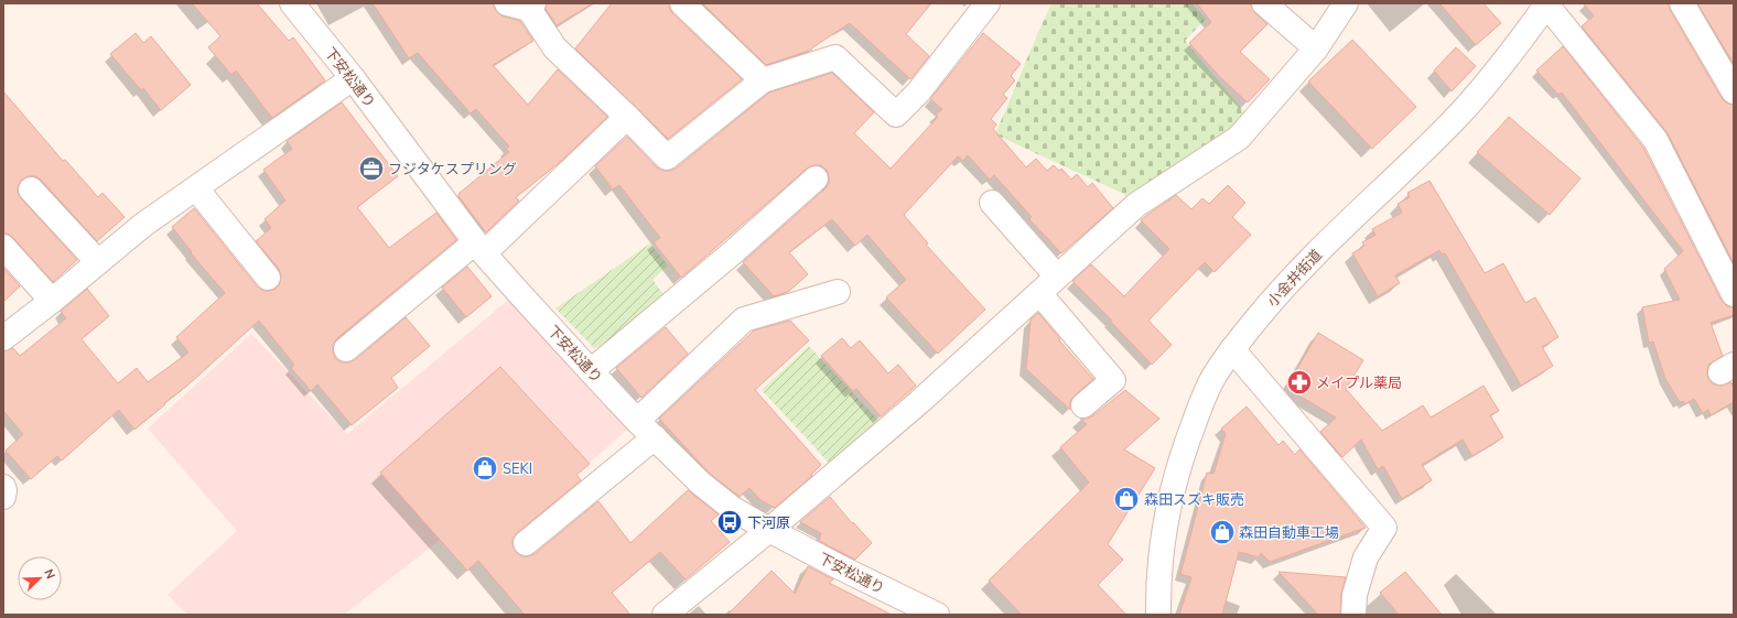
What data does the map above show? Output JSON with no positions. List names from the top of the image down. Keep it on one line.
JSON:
{"streets":{"street":["下安松通り","小金井街道"]},"places":{"office":["フジタケスプリング"],"pharmacy":["メイプル薬局"],"shop":["SEKI","森田スズキ販売","森田自動車工場"],"bus stop":["下河原"]},"north":"top right"}
